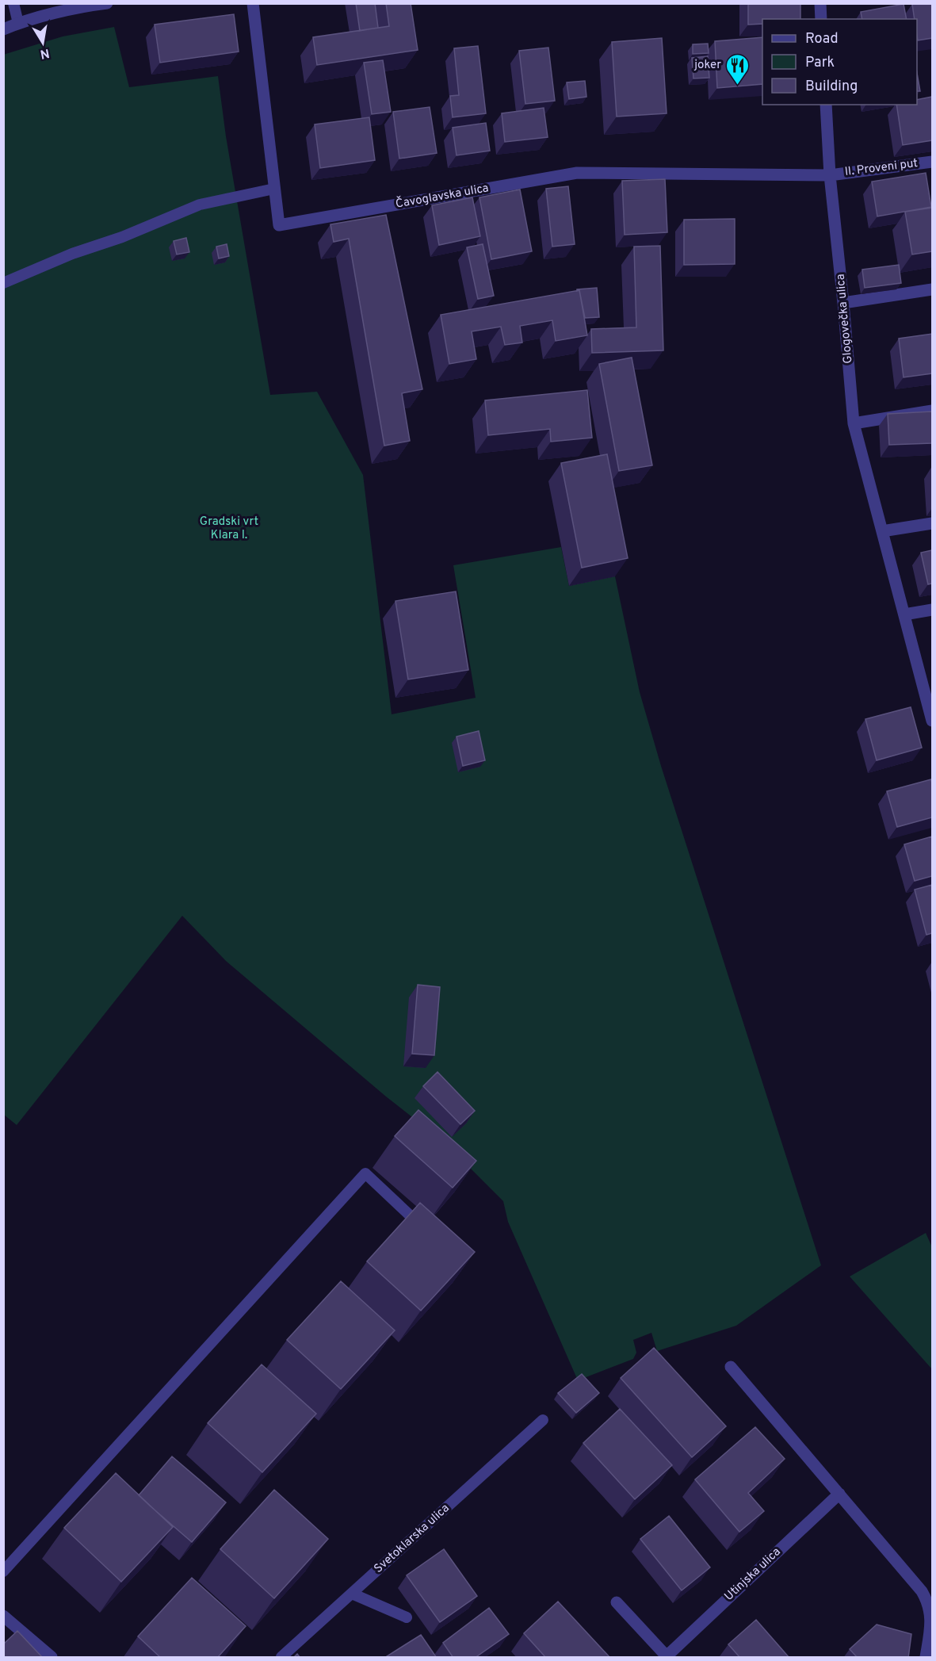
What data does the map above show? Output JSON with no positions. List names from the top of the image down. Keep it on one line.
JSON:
{"streets":{"street":["II. Proveni put","Čavoglavska ulica","Glogovečka ulica","Utinjska ulica"],"lane":["Svetoklarska ulica"]},"crossings":[["II. Proveni put","Čavoglavska ulica"],["II. Proveni put","Glogovečka ulica"],["Čavoglavska ulica","Glogovečka ulica"]],"parks":["Gradski vrt Klara I."],"places":{"restaurant":["joker"]},"legend":["Road","Park","Building"],"north":"bottom"}
